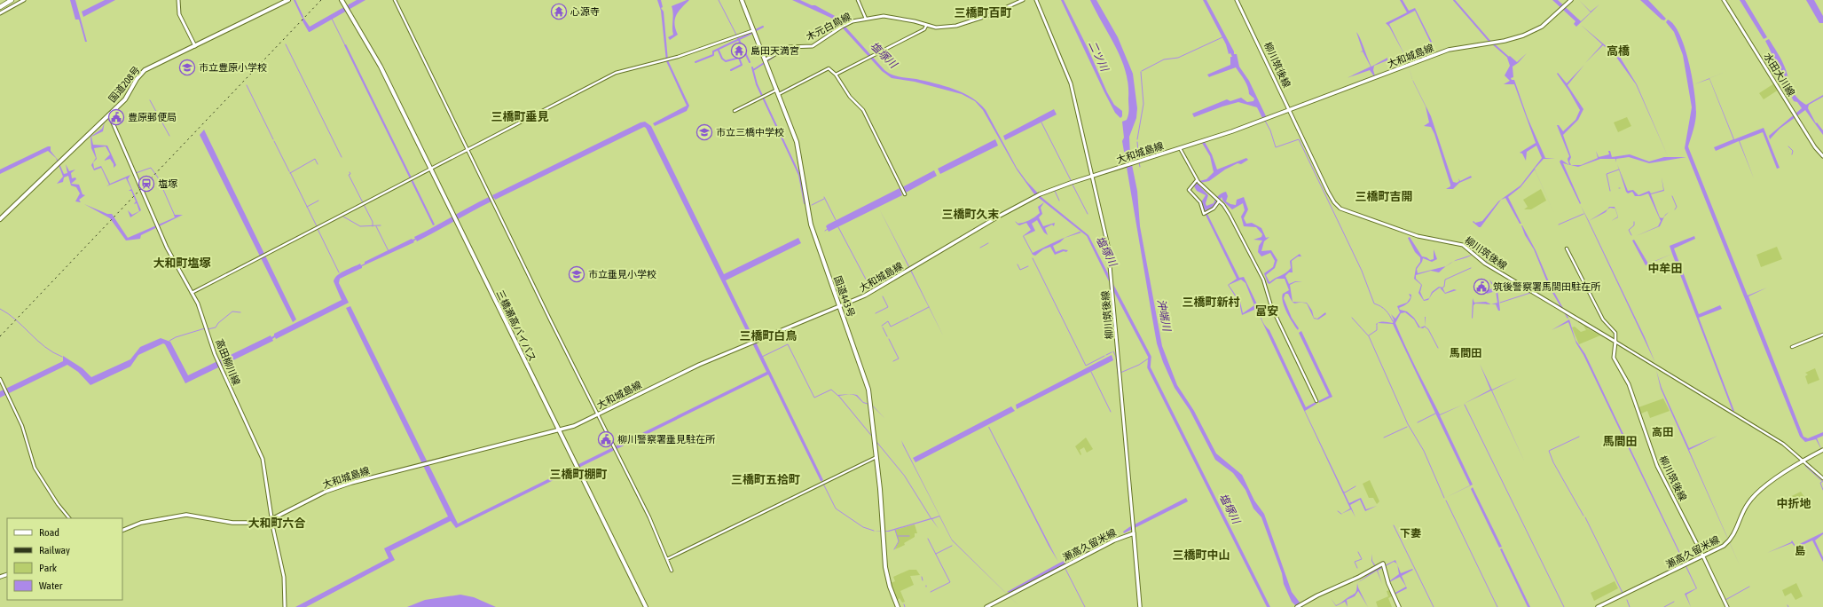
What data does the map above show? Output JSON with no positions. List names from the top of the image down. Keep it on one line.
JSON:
{"streets":{"highway":["国道208号","国道443号","三橋瀬高バイパス"],"main road":["木元白鳥線","大和城島線","柳川筑後線","水田大川線","高田柳川線","瀬高久留米線"]},"crossings":[["木元白鳥線","国道443号"],["大和城島線","柳川筑後線"],["大和城島線","国道443号"],["大和城島線","三橋瀬高バイパス"],["大和城島線","高田柳川線"],["柳川筑後線","瀬高久留米線"],["国道208号","高田柳川線"]],"districts":["三橋町百町","高橋","三橋町垂見","三橋町吉開","三橋町久末","大和町塩塚","中牟田","三橋町新村","富安","三橋町白鳥","馬間田","高田","馬間田","三橋町棚町","三橋町五拾町","中折地","大和町六合","下妻","島","三橋町中山"],"water":["塩塚川","二ツ川","沖端川"],"places":{"temple":["心源寺","島田天満宮"],"school or university":["市立豊原小学校","市立三橋中学校","市立垂見小学校"],"public building":["豊原郵便局","筑後警察署馬間田駐在所","柳川警察署垂見駐在所"],"station":["塩塚"]},"legend":["Road","Railway","Park","Water"]}
